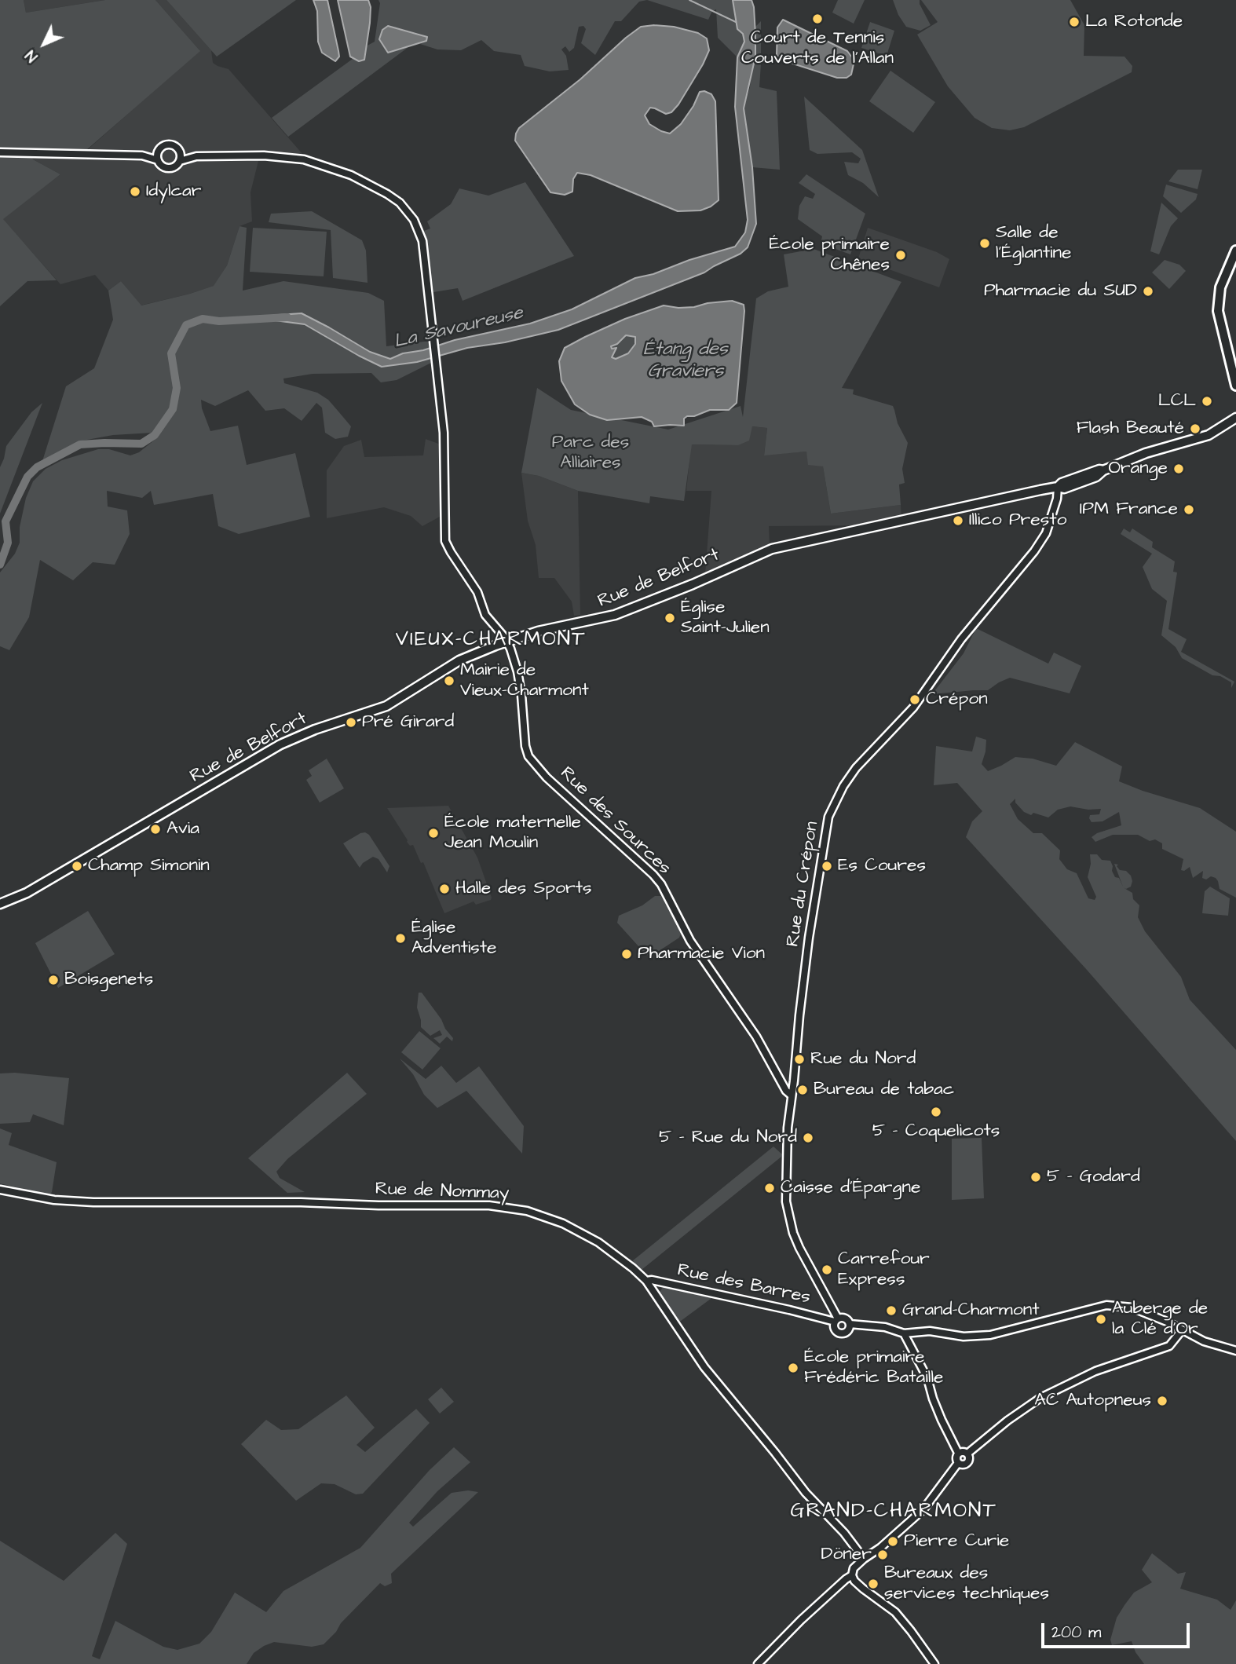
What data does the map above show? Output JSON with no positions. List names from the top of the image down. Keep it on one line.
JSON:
{"streets":{"main road":["Rue de Belfort"],"street":["Rue des Sources","Rue du Crépon","Rue de Nommay","Rue des Barres"]},"crossings":[["Rue de Belfort","Rue des Sources"],["Rue de Belfort","Rue du Crépon"],["Rue des Sources","Rue du Crépon"],["Rue du Crépon","Rue des Barres"],["Rue de Nommay","Rue des Barres"]],"districts":["VIEUX-CHARMONT","GRAND-CHARMONT"],"water":["La Savoureuse","Étang des Graviers"],"parks":["Parc des Alliaires"],"places":["Court de Tennis Couverts de l'Allan","La Rotonde","Idylcar","Salle de l'Églantine","École primaire Chênes","Pharmacie du SUD","LCL","Flash Beauté","Orange","IPM France","Illico Presto","Église Saint-Julien","Mairie de Vieux-Charmont","Crépon","Pré Girard","Avia","École maternelle Jean Moulin","Champ Simonin","Es Coures","Halle des Sports","Église Adventiste","Pharmacie Vion","Boisgenets","Rue du Nord","Bureau de tabac","5 - Coquelicots","5 - Rue du Nord","5 - Godard","Caisse d'Épargne","Carrefour Express","Grand-Charmont","Auberge de la Clé d'Or","École primaire Frédéric Bataille","AC Autopneus","Pierre Curie","Döner","Bureaux des services techniques"],"scale_bar":"200 m","north":"bottom left"}
